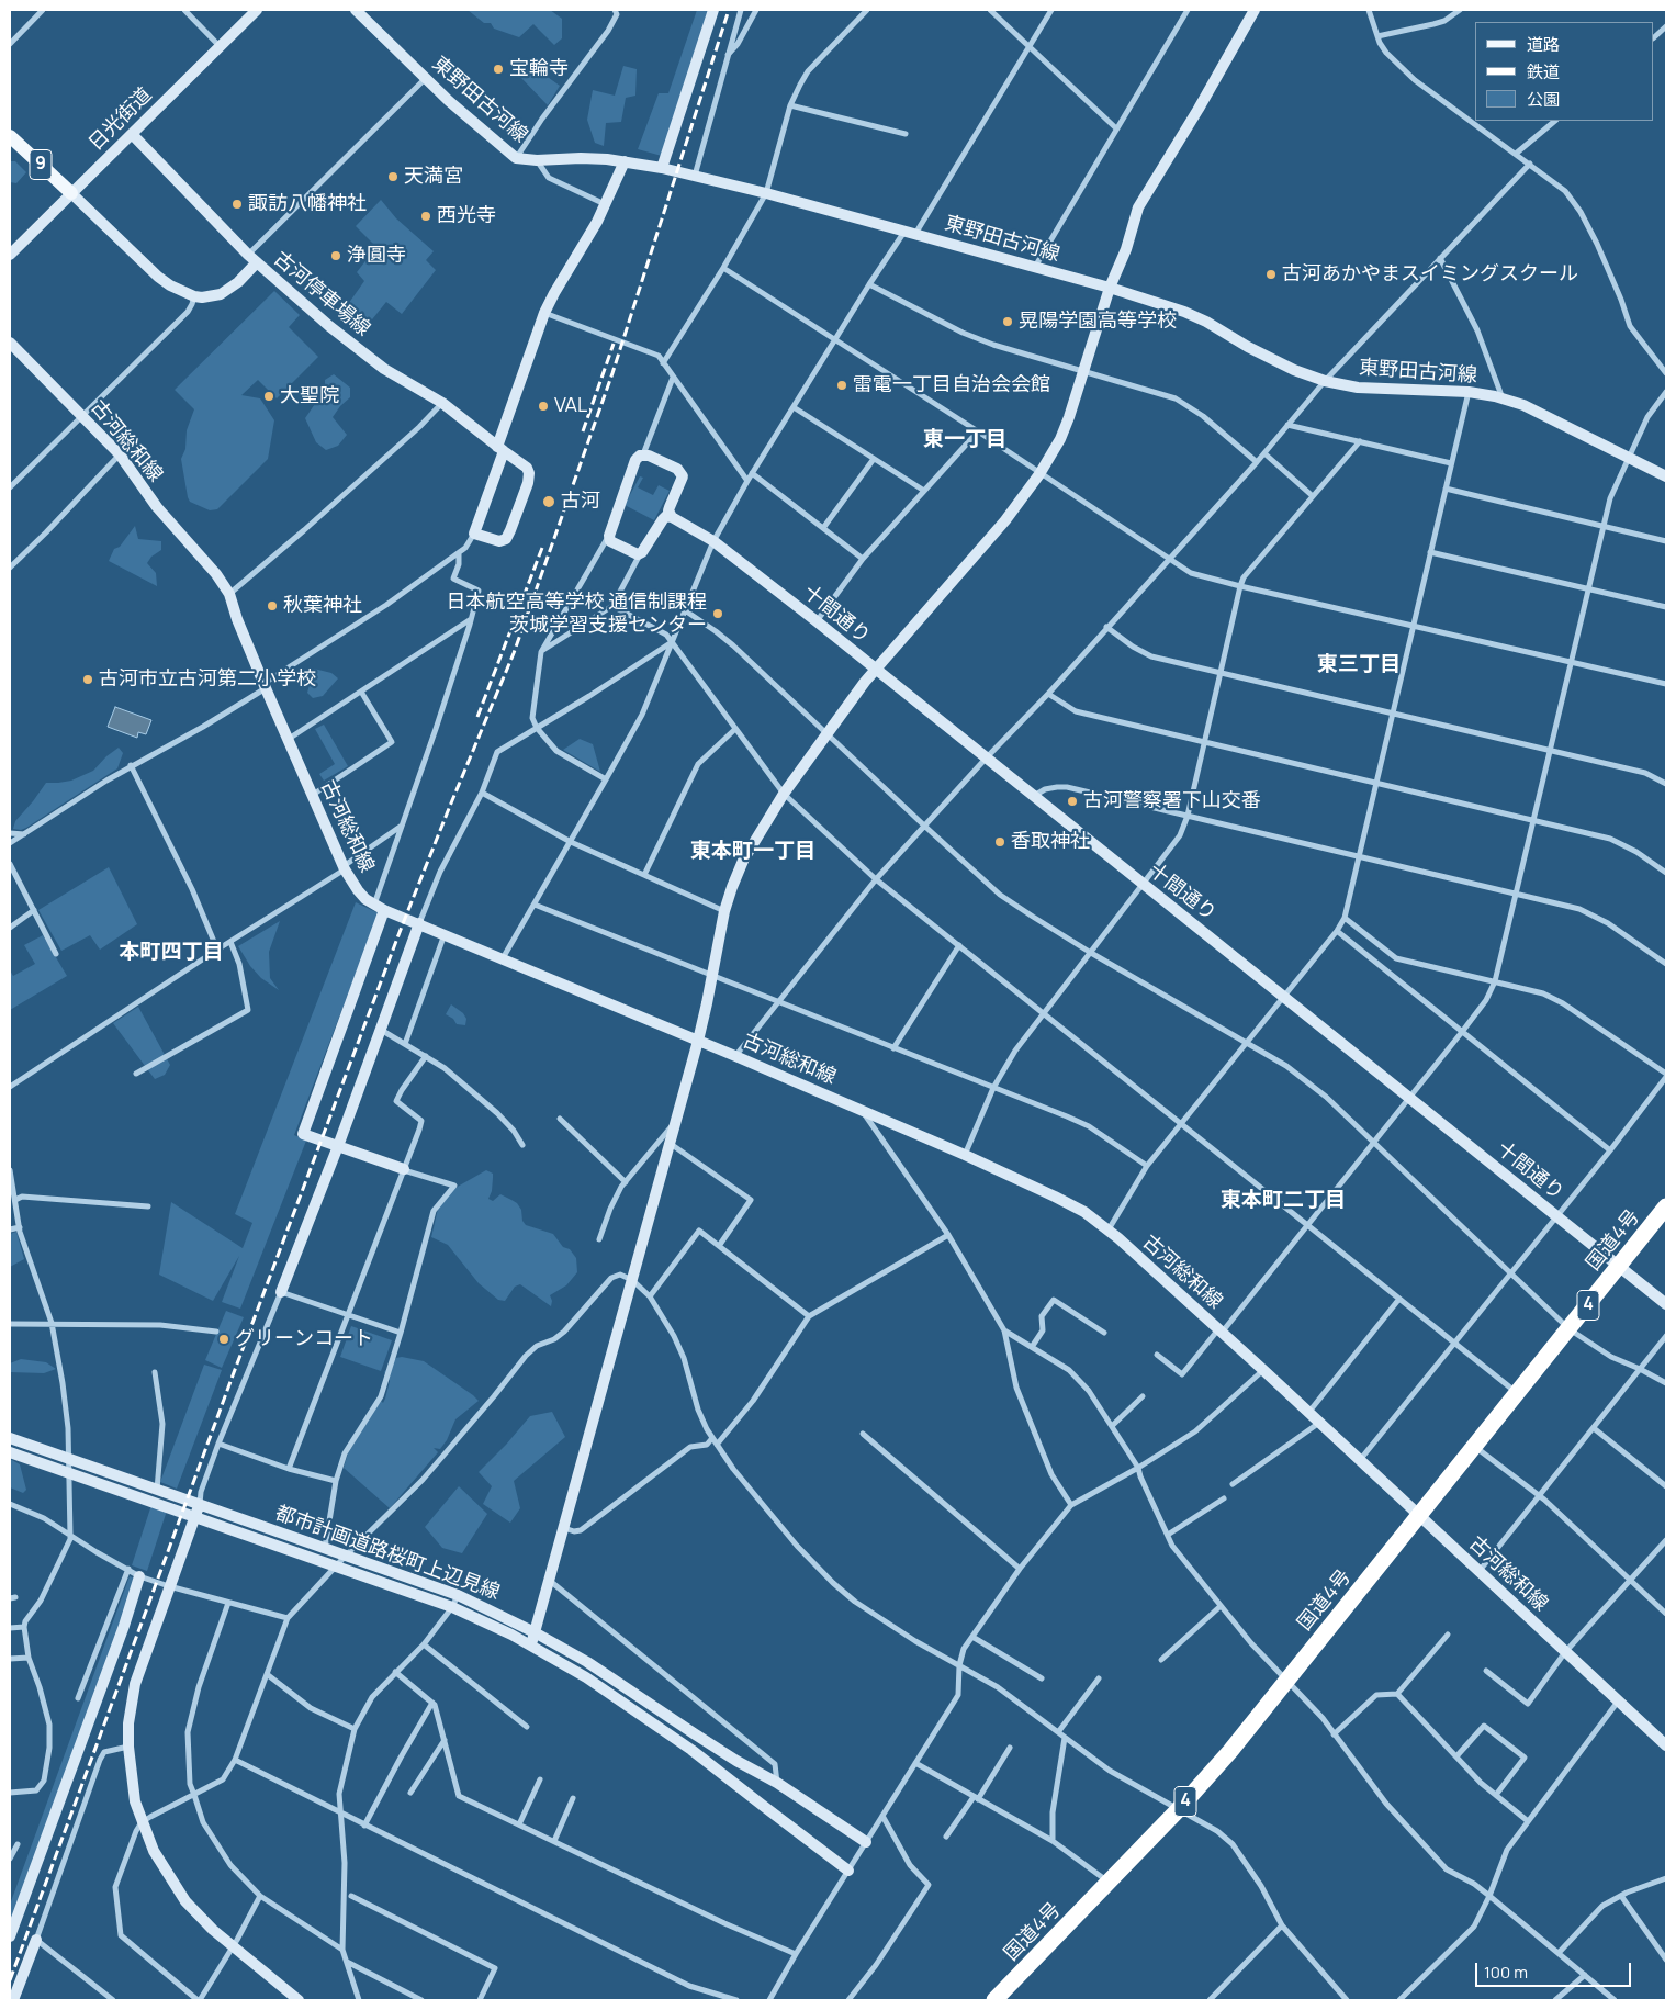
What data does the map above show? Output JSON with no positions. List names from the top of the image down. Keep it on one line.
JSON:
{"streets":{"highway":["国道4号","4"],"main road":["9"],"street":["東野田古河線","日光街道","古河停車場線","古河総和線","十間通り","都市計画道路桜町上辺見線"]},"crossings":[["日光街道","9"],["古河総和線","国道4号"],["十間通り","国道4号"]],"districts":["東一丁目","東三丁目","東本町一丁目","本町四丁目","東本町二丁目"],"places":["宝輪寺","天満宮","諏訪八幡神社","西光寺","浄圓寺","古河あかやまスイミングスクール","晃陽学園高等学校","雷電一丁目自治会会館","大聖院","VAL","古河","秋葉神社","日本航空高等学校 通信制課程 茨城学習支援センター","古河市立古河第二小学校","古河警察署下山交番","香取神社","グリーンコート"],"legend":["道路","鉄道","公園"],"scale_bar":"100 m"}
